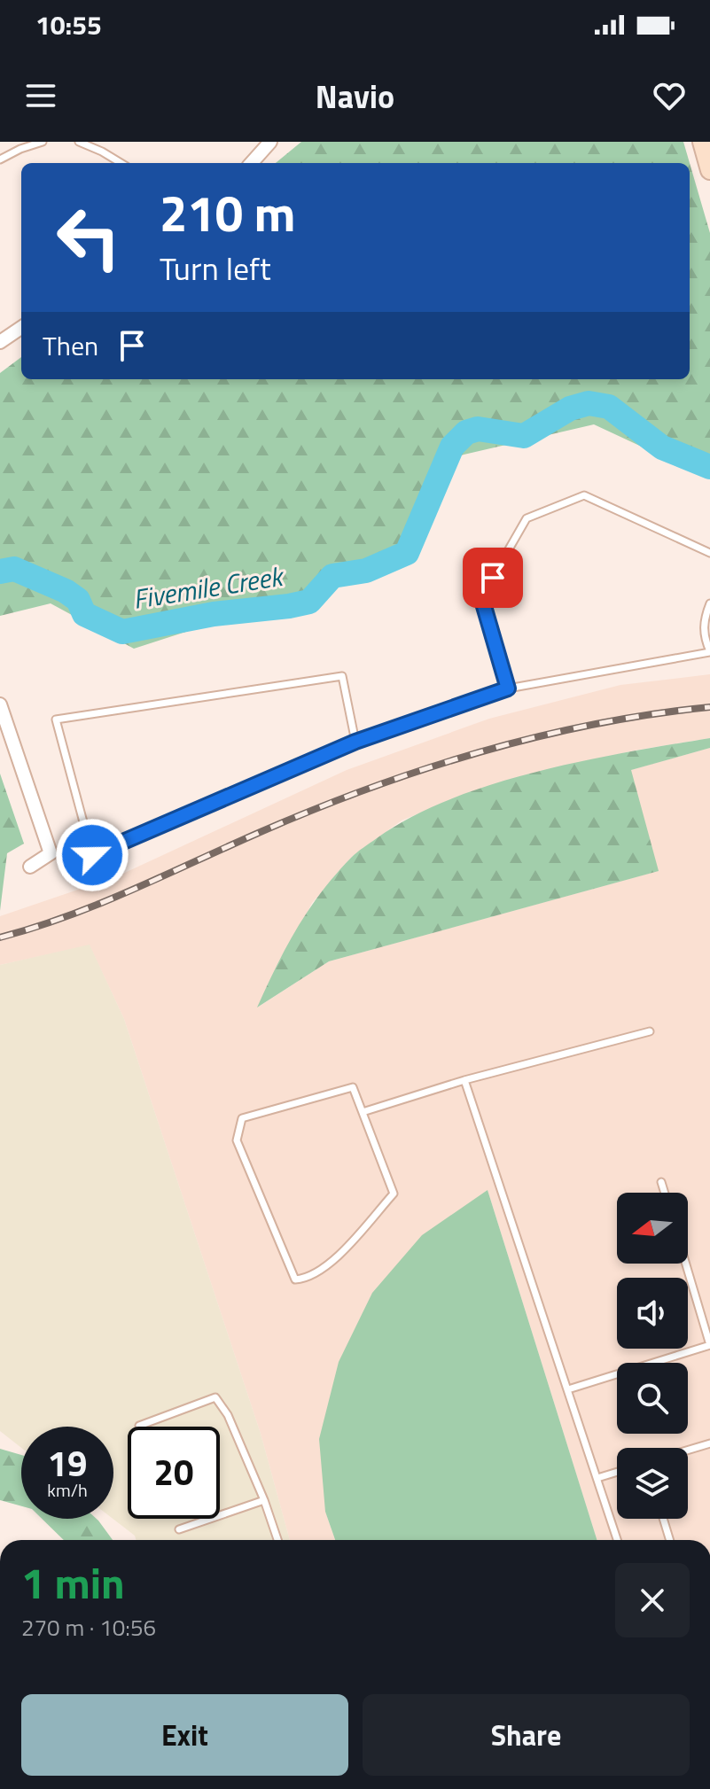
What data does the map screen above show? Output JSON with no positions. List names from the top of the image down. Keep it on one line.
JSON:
{"water":["Fivemile Creek"],"north":"left","page":{"status":"10:55","header":"Navio","turn":["210 m","Turn left"],"then":"Then","speed":"19 km/h","limit":"20","heading":["1 min","270 m · 10:56"],"buttons":["Exit","Share"]}}
